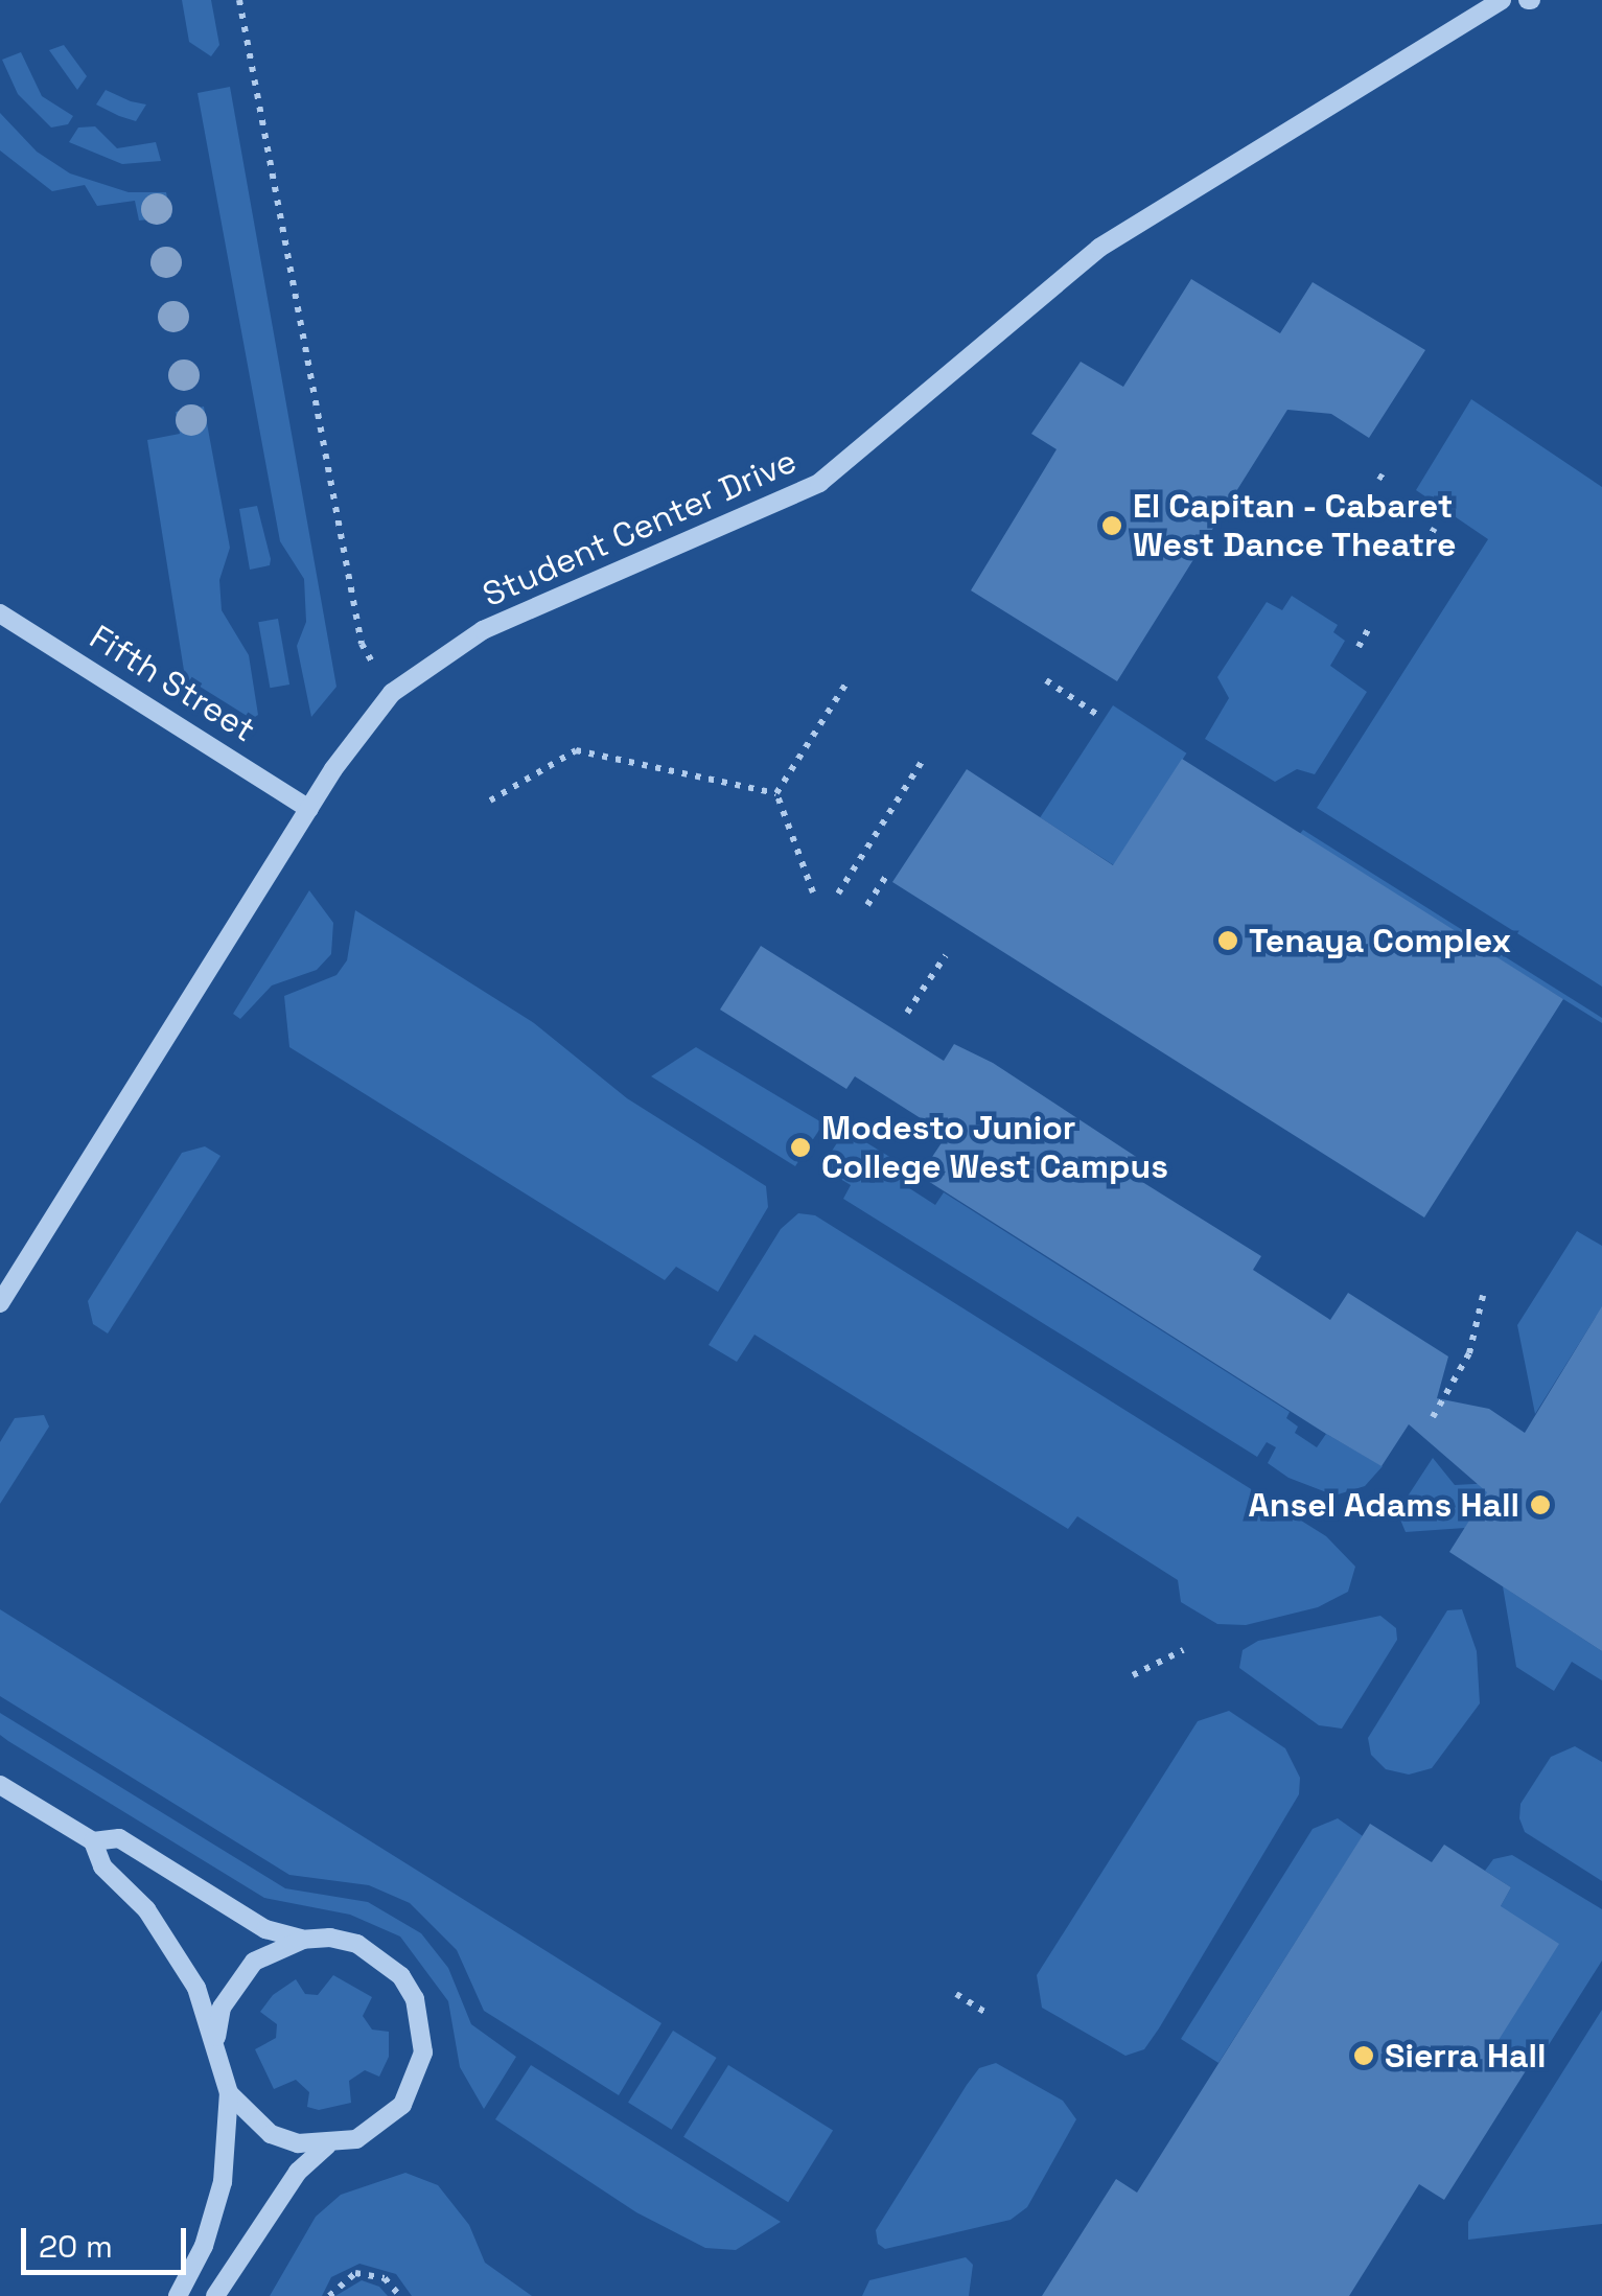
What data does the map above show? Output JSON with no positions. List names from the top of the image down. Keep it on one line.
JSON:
{"streets":{"street":["Student Center Drive","Fifth Street"]},"crossings":[["Student Center Drive","Fifth Street"]],"places":["El Capitan - Cabaret West Dance Theatre","Tenaya Complex","Modesto Junior College West Campus","Ansel Adams Hall","Sierra Hall"],"scale_bar":"20 m"}
